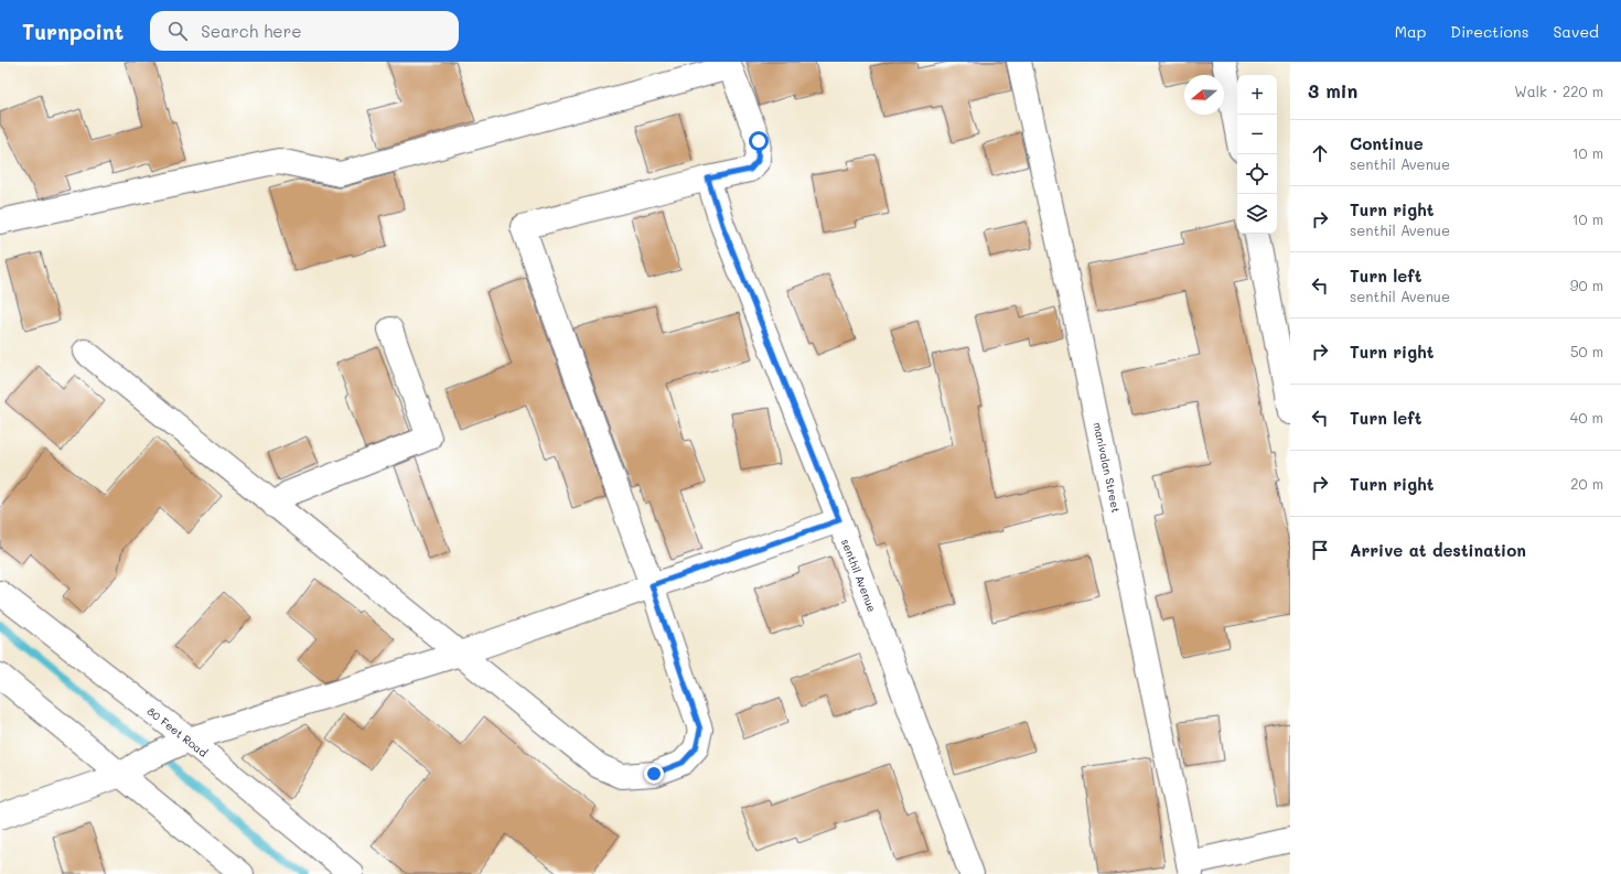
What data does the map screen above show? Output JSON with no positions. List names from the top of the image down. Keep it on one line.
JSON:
{"streets":{"street":["manivalan Street","senthil Avenue","80 Feet Road"]},"north":"left","page":{"header":"Turnpoint","search":"Search here","nav":["Map","Directions","Saved"],"heading":["3 min","Walk · 220 m"],"map_buttons":["+","−"],"list":[["Continue","senthil Avenue","10 m"],["Turn right","senthil Avenue","10 m"],["Turn left","senthil Avenue","90 m"],["Turn right","50 m"],["Turn left","40 m"],["Turn right","20 m"],"Arrive at destination"]}}
